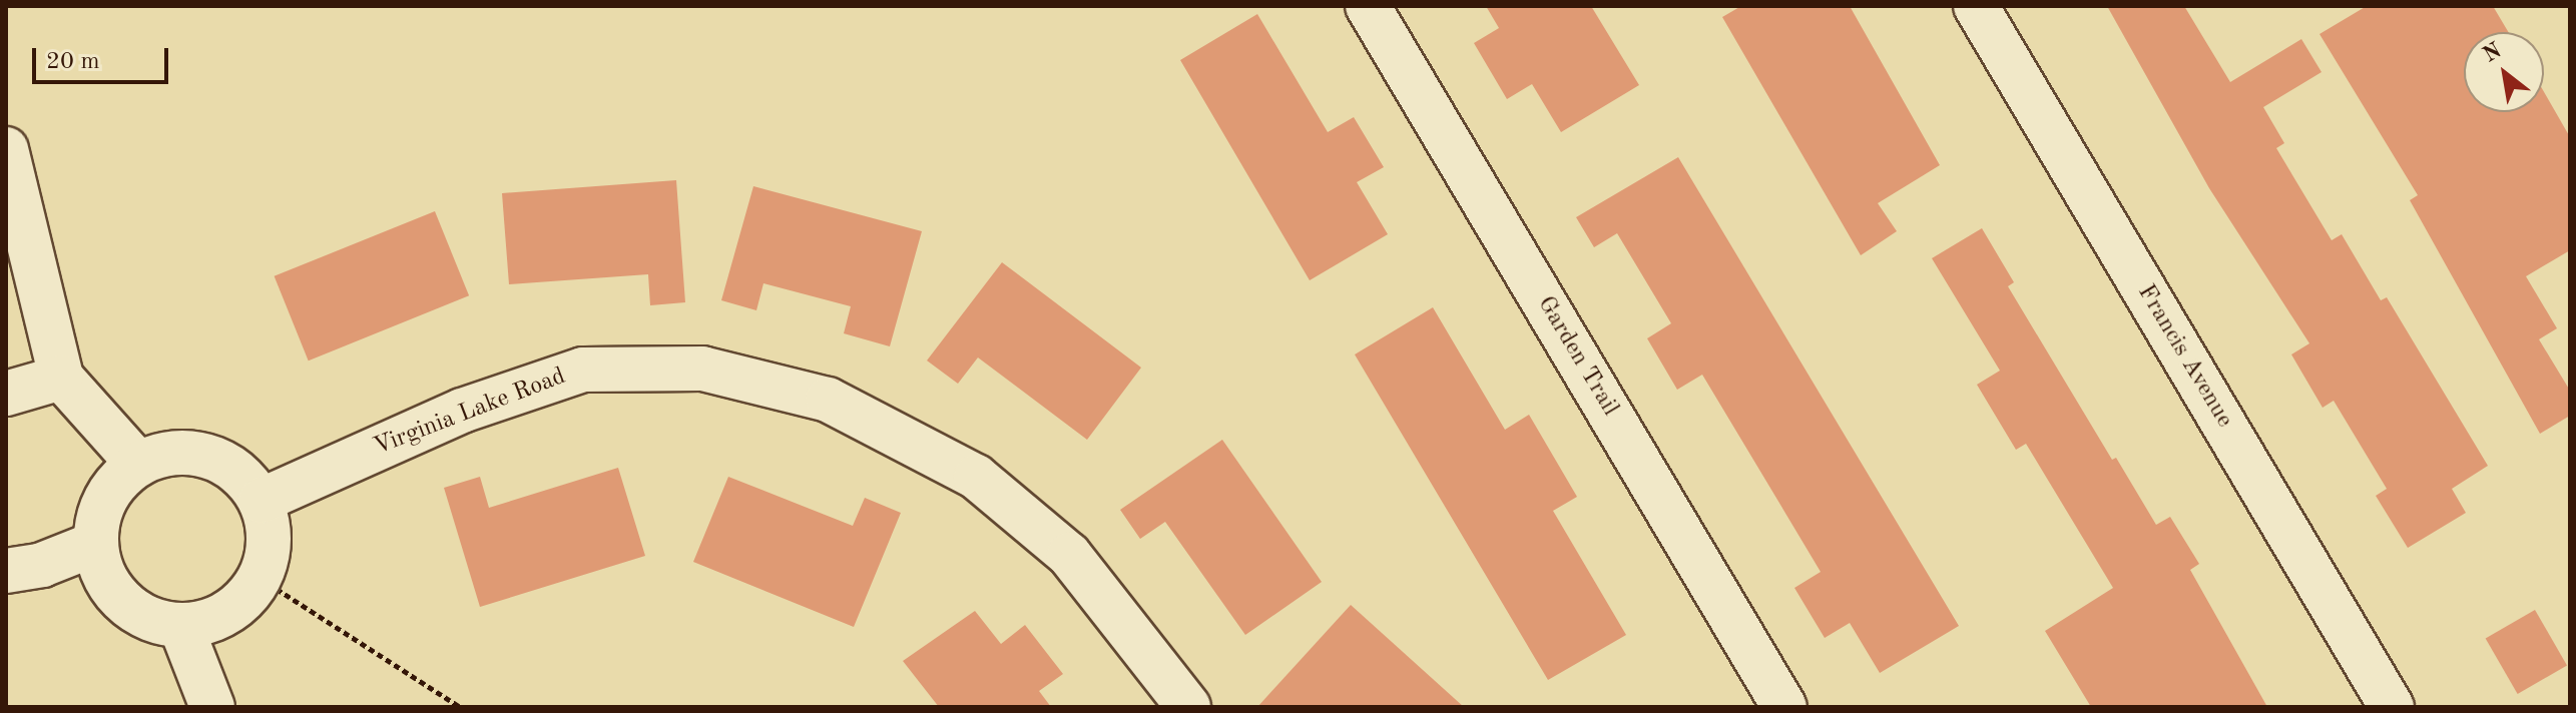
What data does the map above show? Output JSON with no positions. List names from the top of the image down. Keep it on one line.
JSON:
{"streets":{"street":["Garden Trail","Francis Avenue","Virginia Lake Road"]},"scale_bar":"20 m","north":"top left"}
